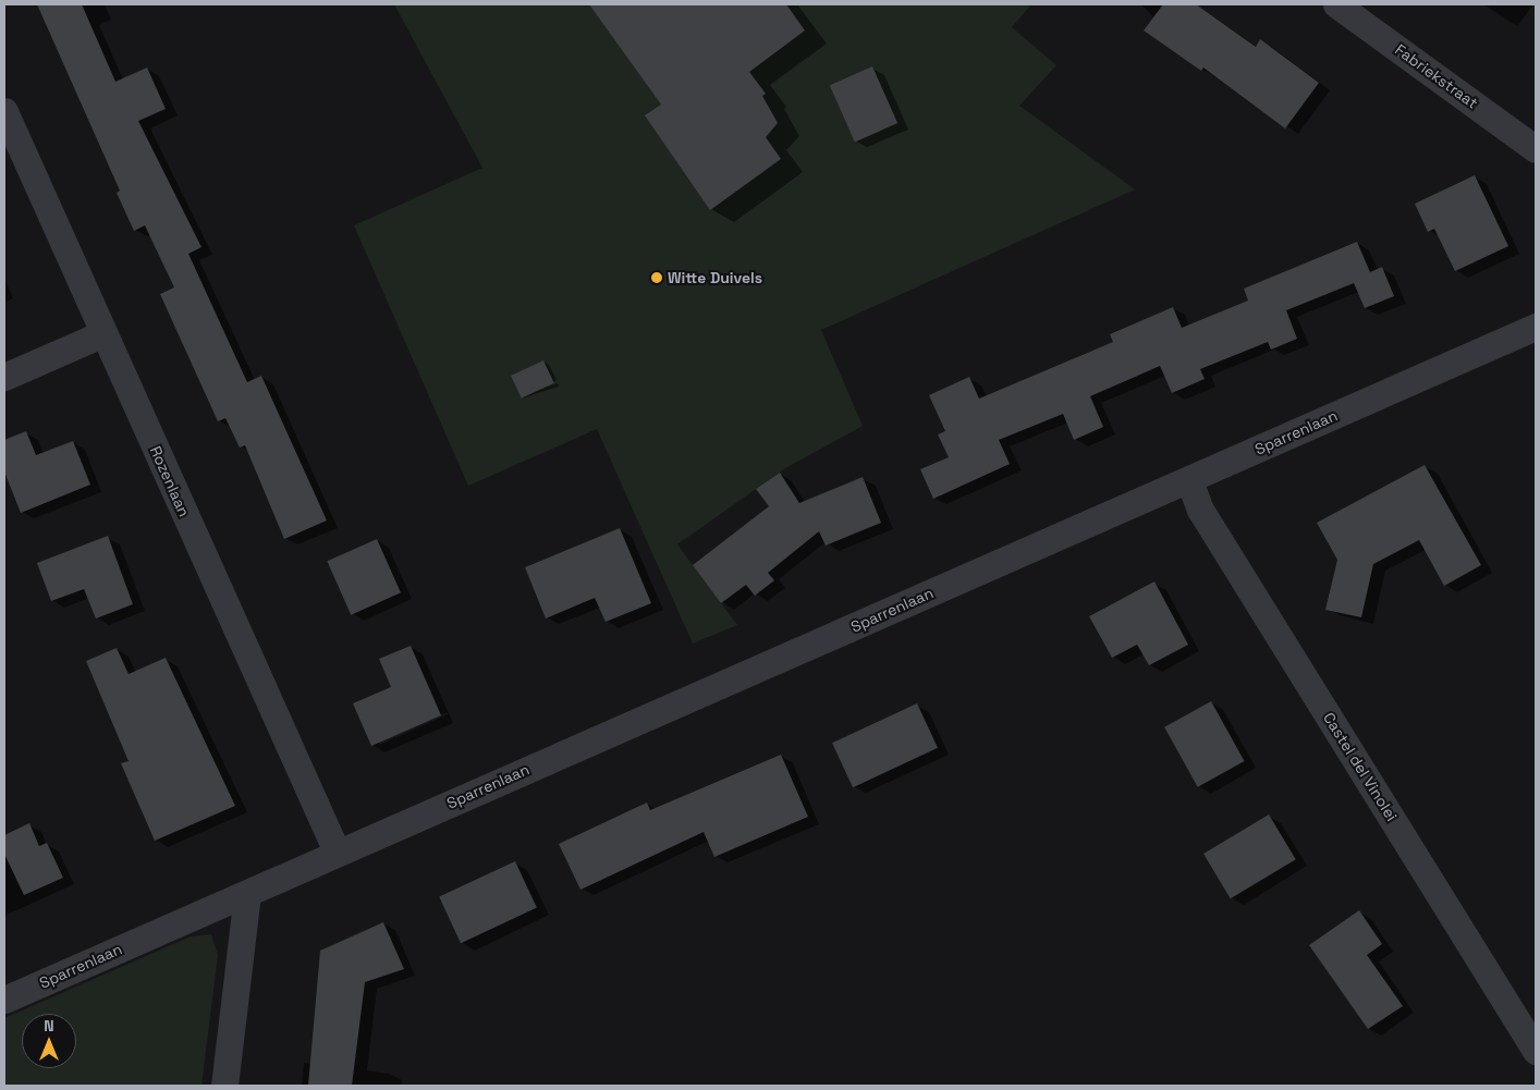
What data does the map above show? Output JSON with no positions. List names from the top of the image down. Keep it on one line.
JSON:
{"streets":{"street":["Fabriekstraat","Sparrenlaan","Rozenlaan","Castel del Vinolei"]},"crossings":[["Sparrenlaan","Rozenlaan"],["Sparrenlaan","Castel del Vinolei"]],"places":["Witte Duivels"],"north":"top"}
